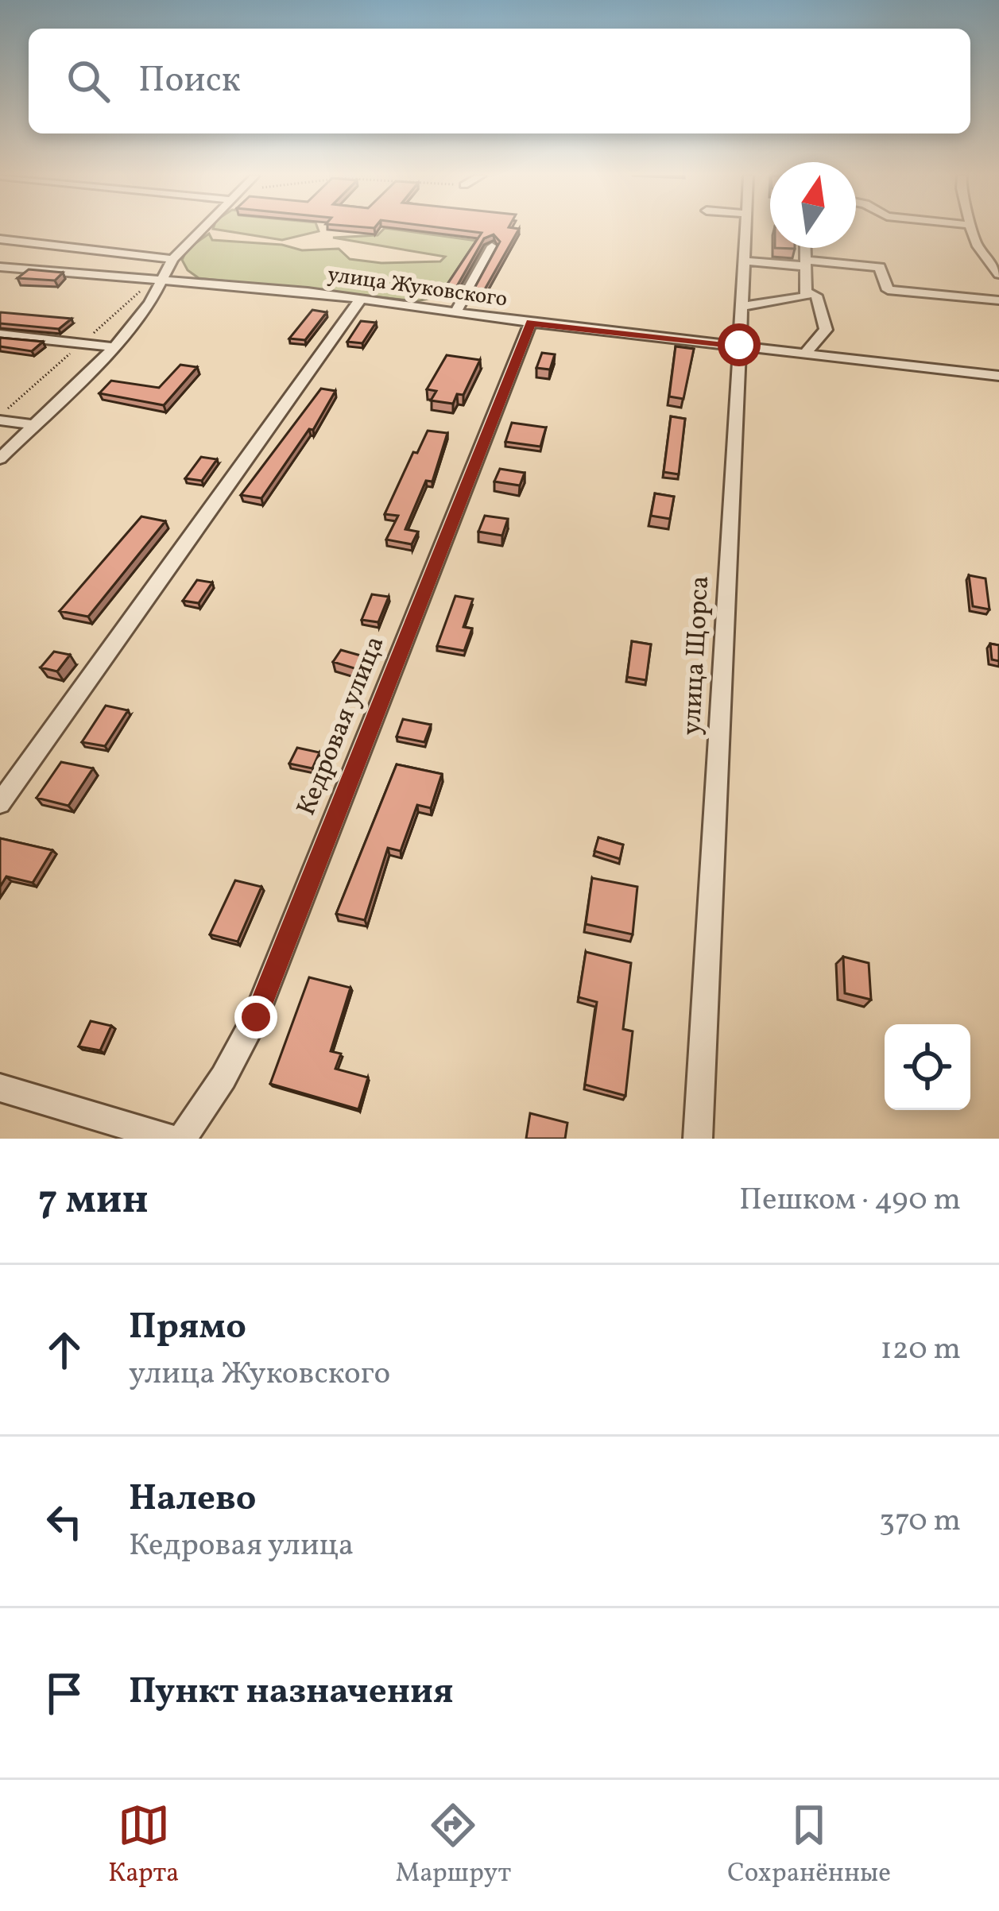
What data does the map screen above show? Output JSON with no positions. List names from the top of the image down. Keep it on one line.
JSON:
{"streets":{"street":["улица Жуковского","улица Щорса","Кедровая улица"]},"crossings":[["улица Жуковского","улица Щорса"],["улица Жуковского","Кедровая улица"]],"north":"top","page":{"search":"Поиск","heading":["7 мин","Пешком · 490 m"],"list":[["Прямо","улица Жуковского","120 m"],["Налево","Кедровая улица","370 m"],"Пункт назначения"],"nav":["Карта","Маршрут","Сохранённые"]}}
